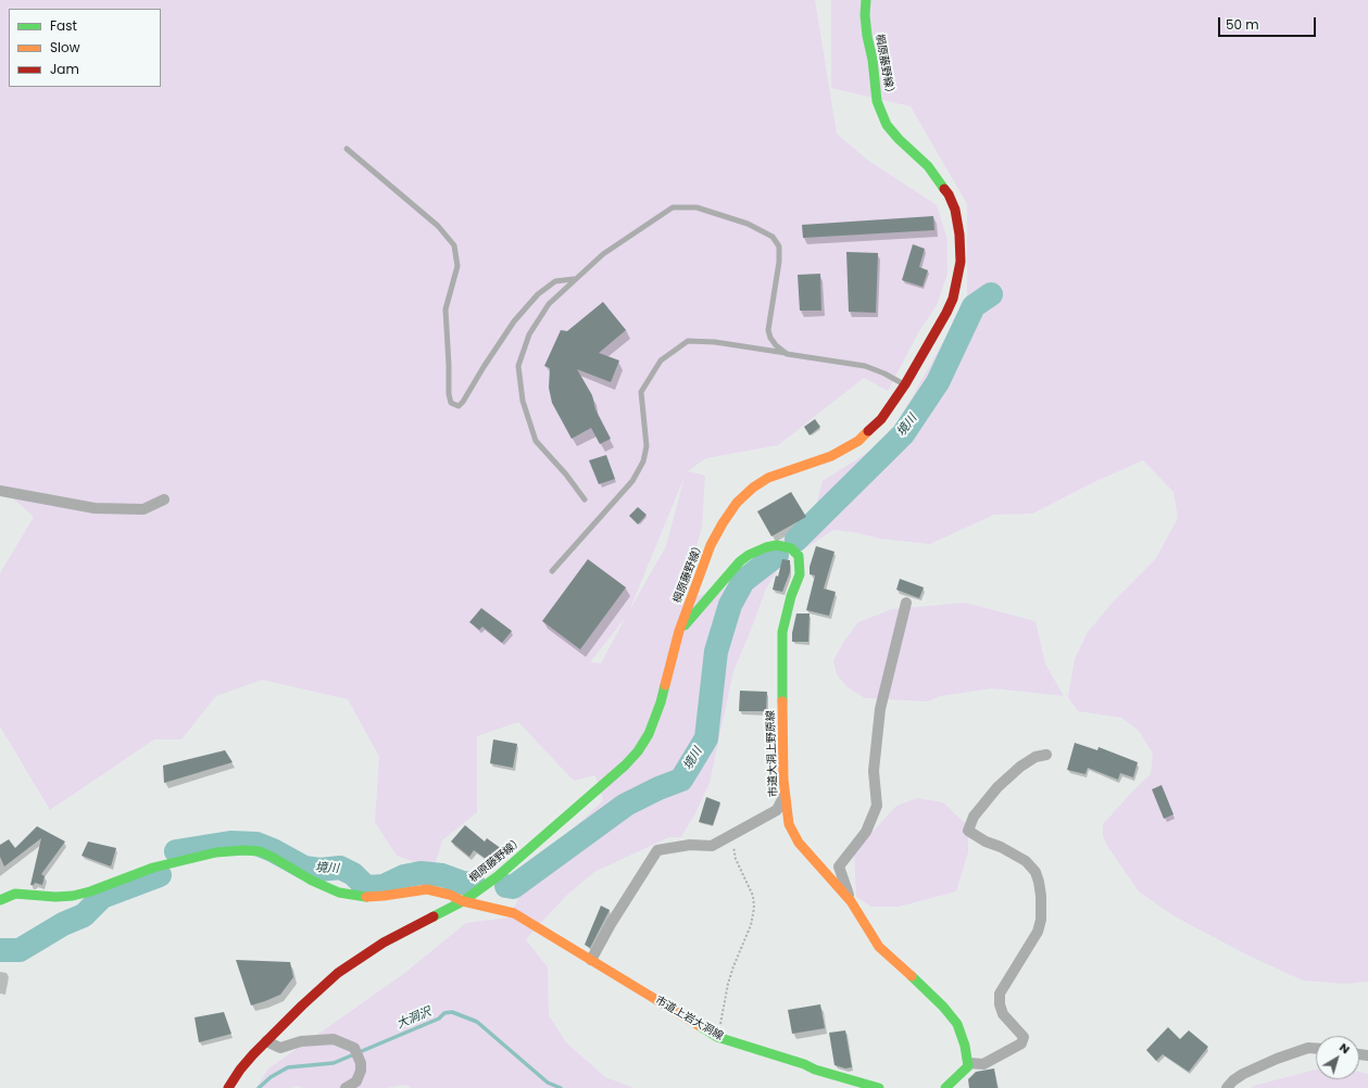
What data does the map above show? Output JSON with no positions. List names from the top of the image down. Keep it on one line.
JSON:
{"streets":{"street":["棡原藤野線）","市道大洞上野原線","市道上岩大洞線"]},"crossings":[["棡原藤野線）","市道大洞上野原線"],["棡原藤野線）","市道上岩大洞線"]],"water":["境川","大洞沢"],"legend":["Fast","Slow","Jam"],"scale_bar":"50 m","north":"top right"}
